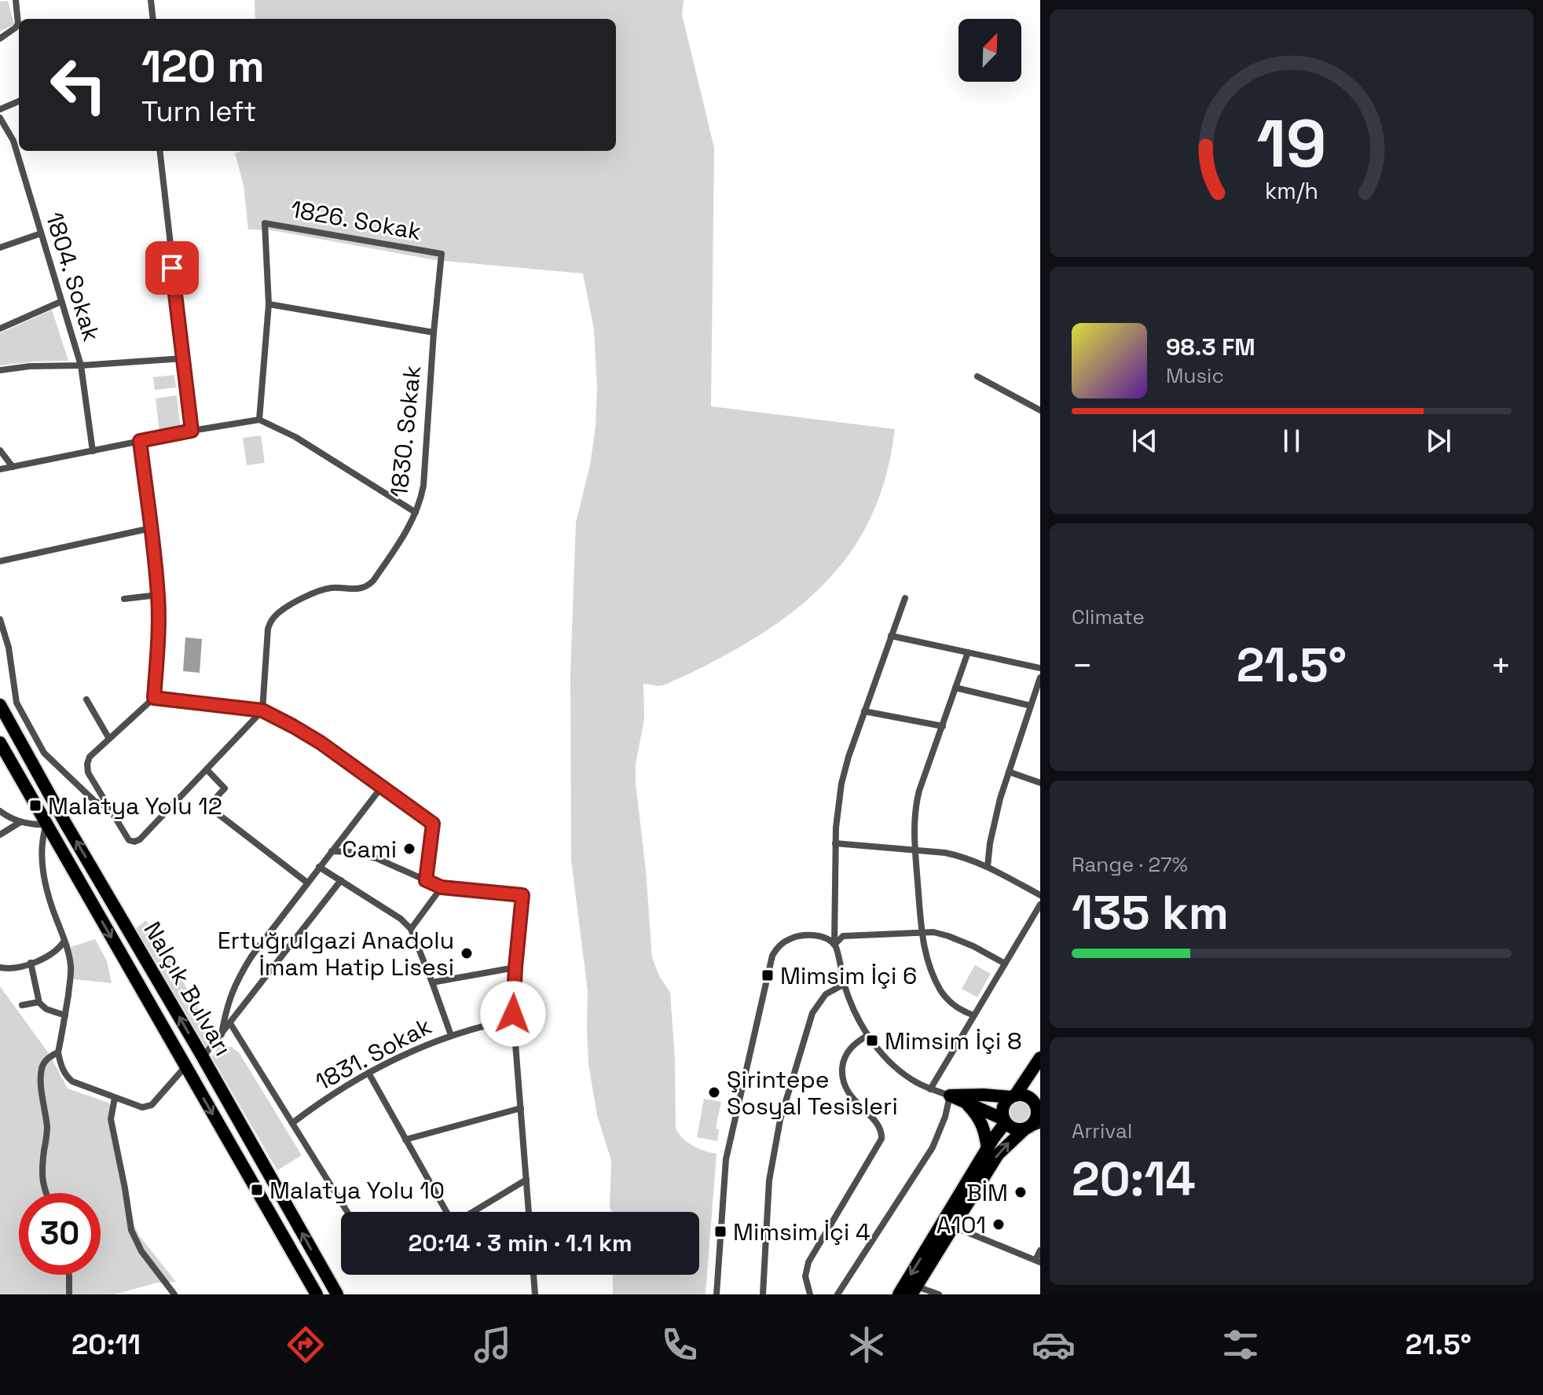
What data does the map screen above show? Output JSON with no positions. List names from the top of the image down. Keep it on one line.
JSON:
{"streets":{"highway":["Nalçık Bulvarı"],"street":["1826. Sokak","1804. Sokak","1830. Sokak","1831. Sokak"]},"crossings":[["1826. Sokak","1830. Sokak"]],"places":{"transit":["Malatya Yolu 12","Mimsim İçi 6","Mimsim İçi 8","Malatya Yolu 10","Mimsim İçi 4"],"other":["Cami","Ertuğrulgazi Anadolu İmam Hatip Lisesi","Şirintepe Sosyal Tesisleri","BİM","A101"]},"north":"top right","page":{"turn":["120 m","Turn left"],"song":["98.3 FM","Music"],"tile":["Climate",["Range · 27%","135 km"],["Arrival","20:14"]],"heat":["−","21.5°","+"],"limit":"30","trip":"20:14 · 3 min · 1.1 km","tabs":["20:11","21.5°"],"gauge":["19","km/h"]}}
